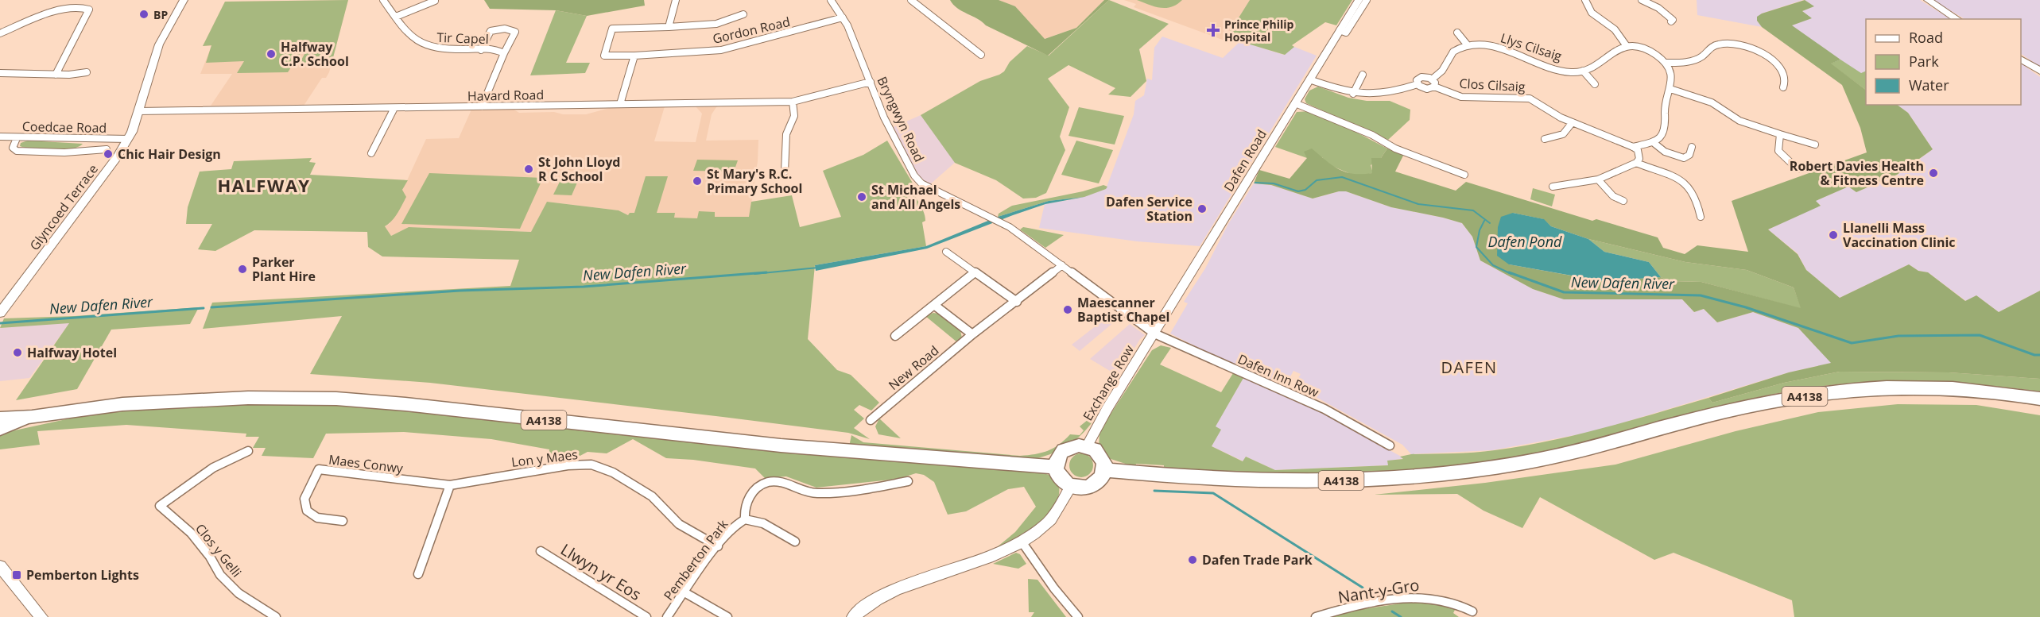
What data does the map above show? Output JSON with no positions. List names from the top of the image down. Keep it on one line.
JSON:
{"streets":{"highway":["A4138"],"street":["Gordon Road","Tir Capel","Llys Cilsaig","Clos Cilsaig","Havard Road","Bryngwyn Road","Coedcae Road","Dafen Road","Glyncoed Terrace","New Road","Dafen Inn Row","Exchange Row","Lon y Maes","Maes Conwy","Clos y Gelli","Pemberton Park","Llwyn yr Eos","Nant-y-Gro"]},"crossings":[["Gordon Road","Bryngwyn Road"],["Tir Capel","Havard Road"],["Havard Road","Bryngwyn Road"],["Havard Road","Glyncoed Terrace"],["Bryngwyn Road","New Road"],["Bryngwyn Road","Dafen Inn Row"],["Coedcae Road","Glyncoed Terrace"],["Dafen Road","Dafen Inn Row"],["Dafen Road","Exchange Row"],["New Road","Dafen Inn Row"],["Dafen Inn Row","Exchange Row"],["Exchange Row","A4138"],["Lon y Maes","Maes Conwy"],["Lon y Maes","Pemberton Park"]],"districts":["HALFWAY","DAFEN"],"water":["Dafen Pond","New Dafen River"],"places":{"other":["BP","Halfway C.P. School","Chic Hair Design","St John Lloyd R C School","Robert Davies Health & Fitness Centre","St Mary's R.C. Primary School","St Michael and All Angels","Dafen Service Station","Llanelli Mass Vaccination Clinic","Parker Plant Hire","Maescanner Baptist Chapel","Halfway Hotel","Dafen Trade Park"],"health":["Prince Philip Hospital"],"transit":["Pemberton Lights"]},"legend":["Road","Park","Water"]}
